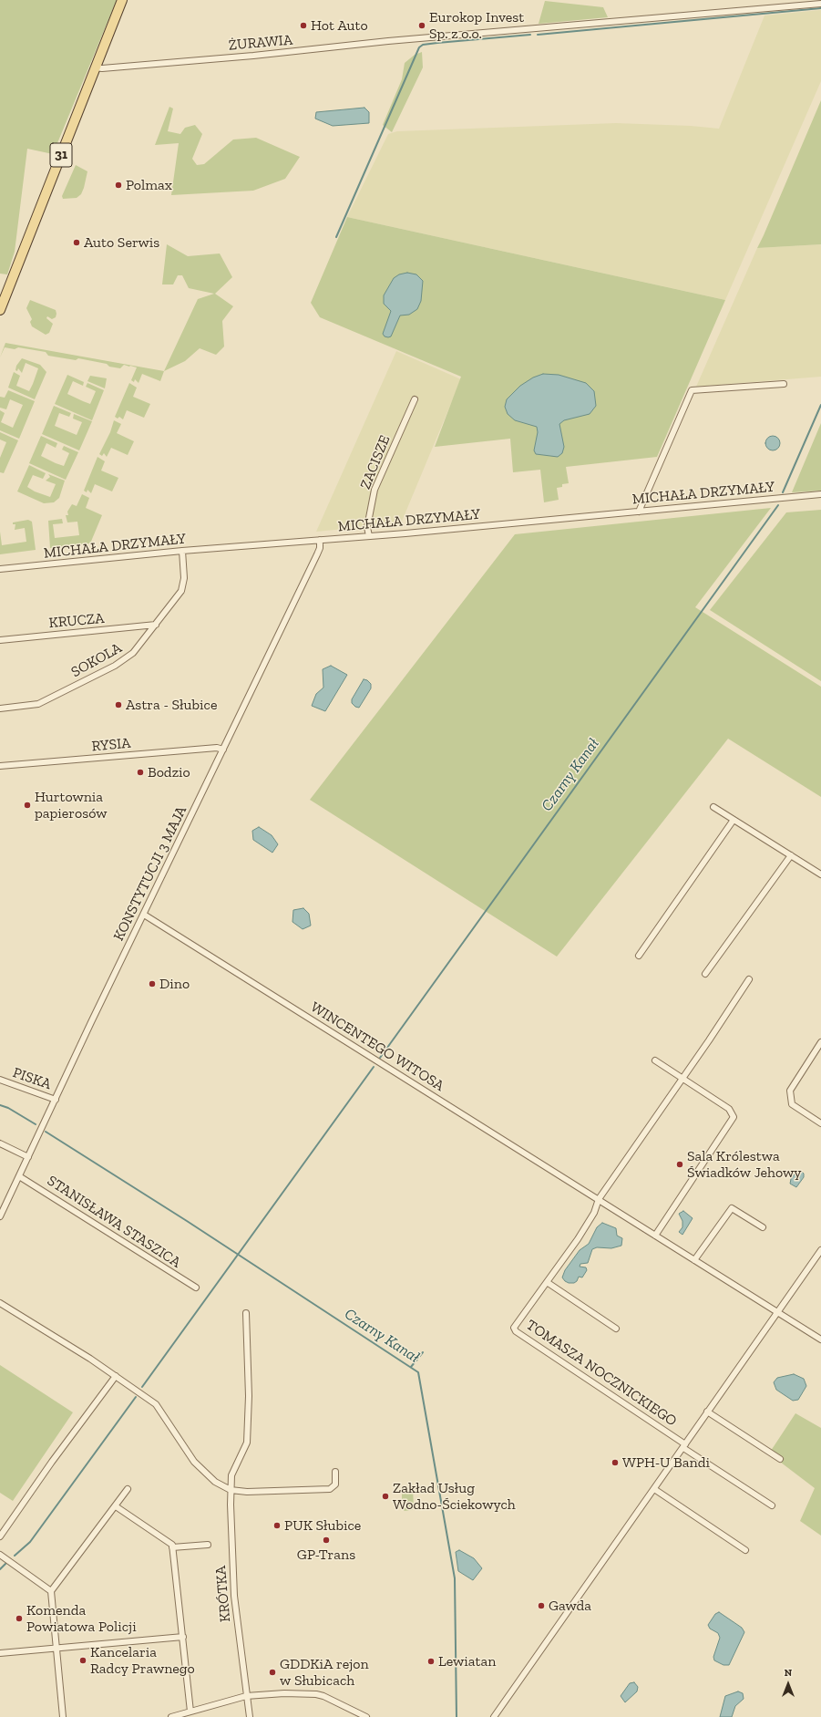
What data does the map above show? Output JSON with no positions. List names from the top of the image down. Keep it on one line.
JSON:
{"streets":{"main road":["31"],"street":["ŻURAWIA","ZACISZE","MICHAŁA DRZYMAŁY","KRUCZA","SOKOLA","RYSIA","KONSTYTUCJI 3 MAJA","WINCENTEGO WITOSA","PISKA","STANISŁAWA STASZICA","TOMASZA NOCZNICKIEGO","KRÓTKA"]},"crossings":[["ŻURAWIA","31"],["ZACISZE","MICHAŁA DRZYMAŁY"],["MICHAŁA DRZYMAŁY","SOKOLA"],["MICHAŁA DRZYMAŁY","KONSTYTUCJI 3 MAJA"],["KRUCZA","SOKOLA"],["RYSIA","KONSTYTUCJI 3 MAJA"],["KONSTYTUCJI 3 MAJA","WINCENTEGO WITOSA"],["KONSTYTUCJI 3 MAJA","PISKA"],["KONSTYTUCJI 3 MAJA","STANISŁAWA STASZICA"],["WINCENTEGO WITOSA","TOMASZA NOCZNICKIEGO"]],"water":["Czarny Kanał"],"places":["Hot Auto","Eurokop Invest Sp. z o.o.","Polmax","Auto Serwis","Astra - Słubice","Bodzio","Hurtownia papierosów","Dino","Sala Królestwa Świadków Jehowy","WPH-U Bandi","Zakład Usług Wodno-Ściekowych","PUK Słubice","GP-Trans","Gawda","Komenda Powiatowa Policji","Kancelaria Radcy Prawnego","Lewiatan","GDDKiA rejon w Słubicach"],"north":"top"}
